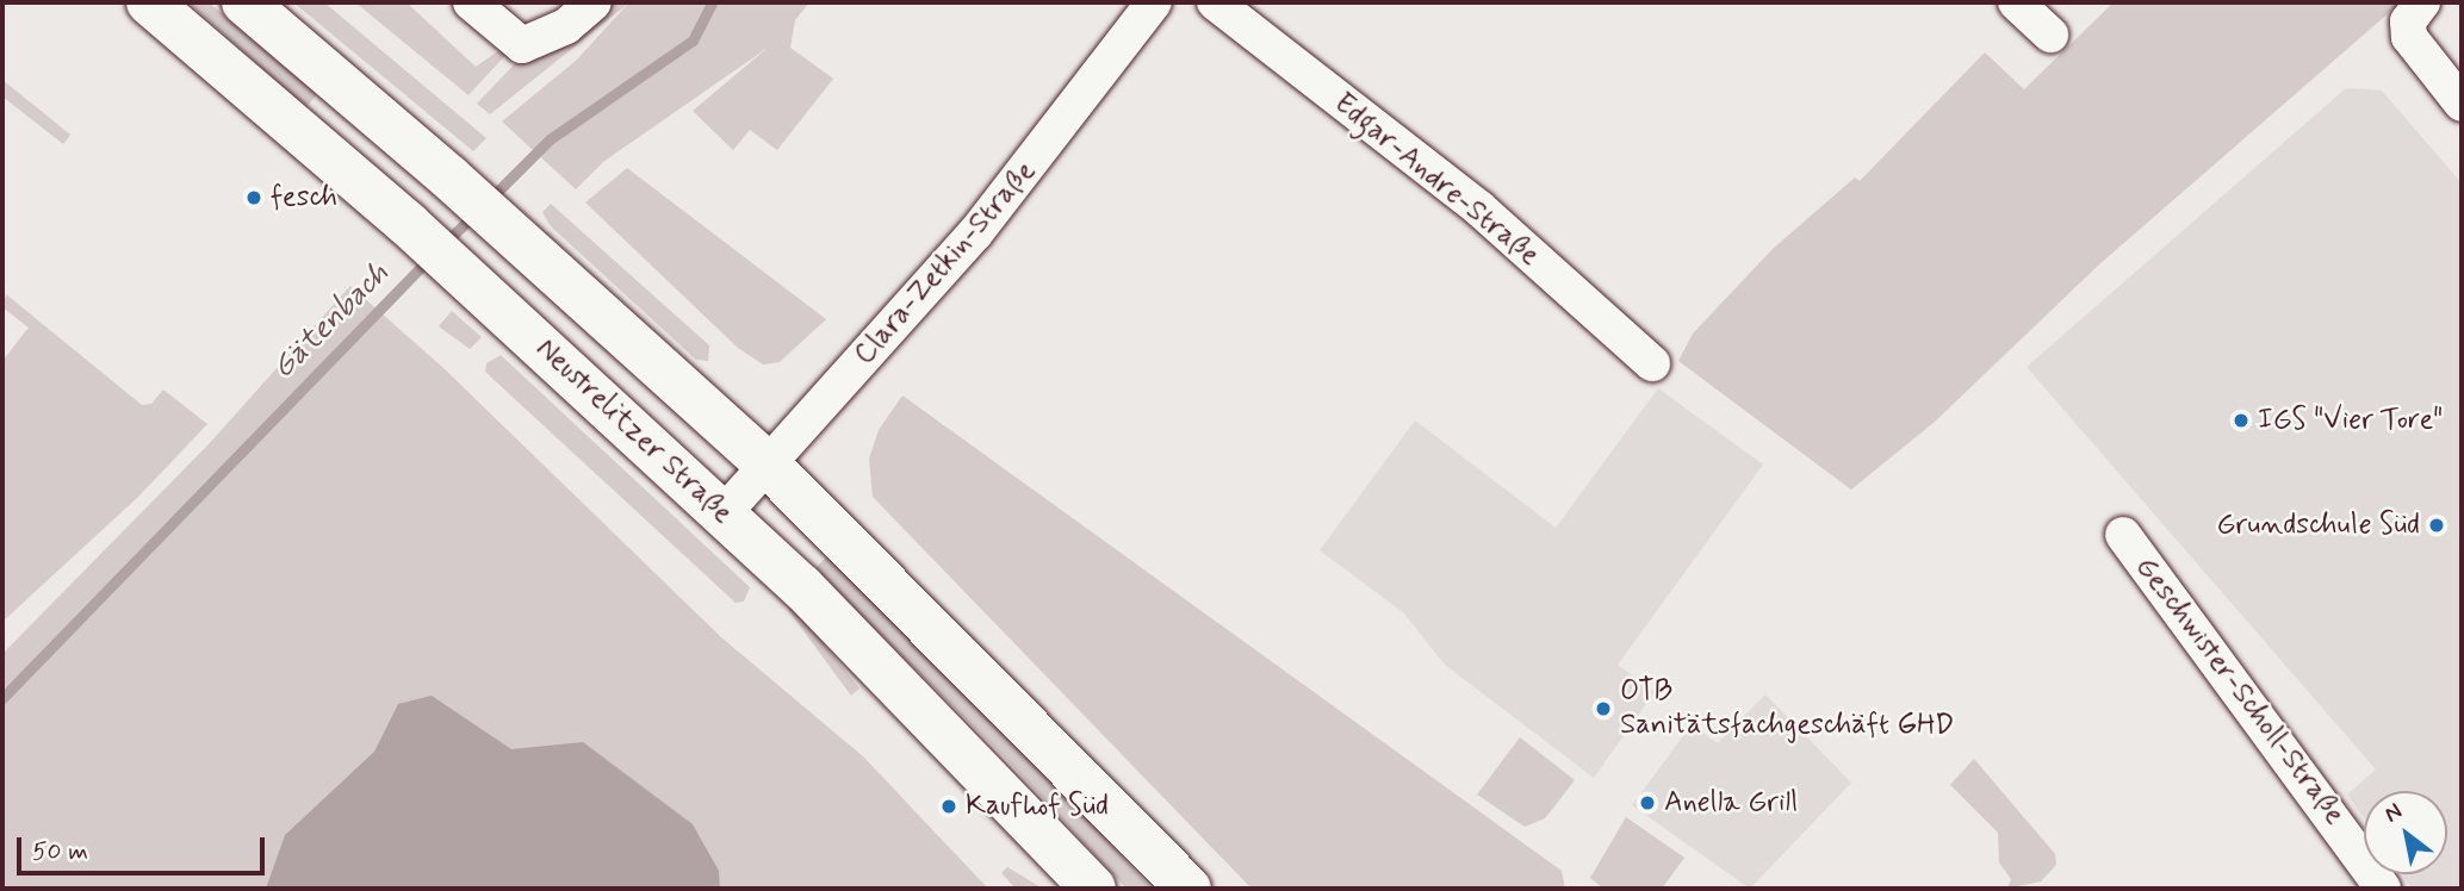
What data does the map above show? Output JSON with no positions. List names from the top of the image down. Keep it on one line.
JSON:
{"streets":{"main road":["Neustrelitzer Straße"],"street":["Edgar-Andre-Straße","Clara-Zetkin-Straße","Geschwister-Scholl-Straße"]},"crossings":[["Clara-Zetkin-Straße","Neustrelitzer Straße"]],"water":["Gätenbach"],"places":["fesch","IGS \"Vier Tore\"","Grundschule Süd","OTB Sanitätsfachgeschäft GHD","Anella Grill","Kaufhof Süd"],"scale_bar":"50 m","north":"top left"}
